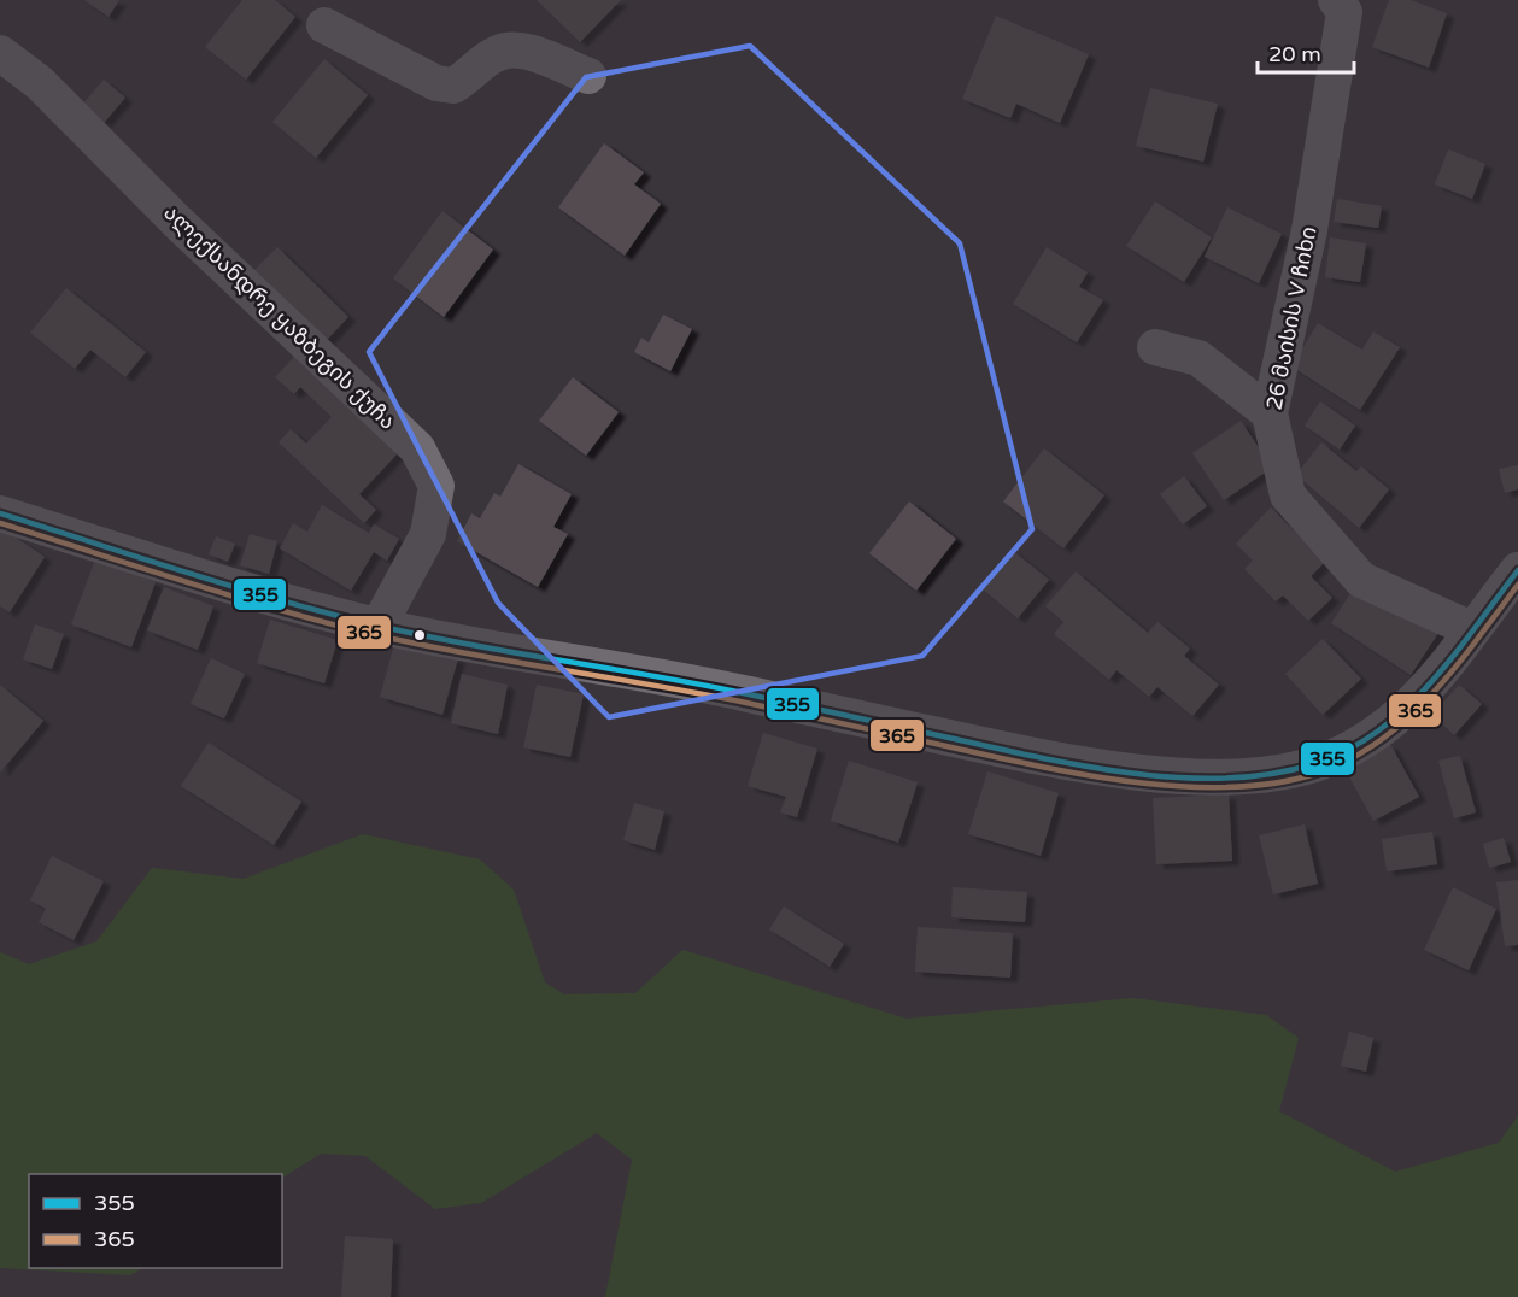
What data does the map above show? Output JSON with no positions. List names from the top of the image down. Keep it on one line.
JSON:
{"streets":{"street":["ალექსანდრე ყაზბეგის ქუჩა","26 მაისის V ჩიხი"]},"lines":["transit line 355","transit line 365"],"legend":["355","365"],"scale_bar":"20 m"}
